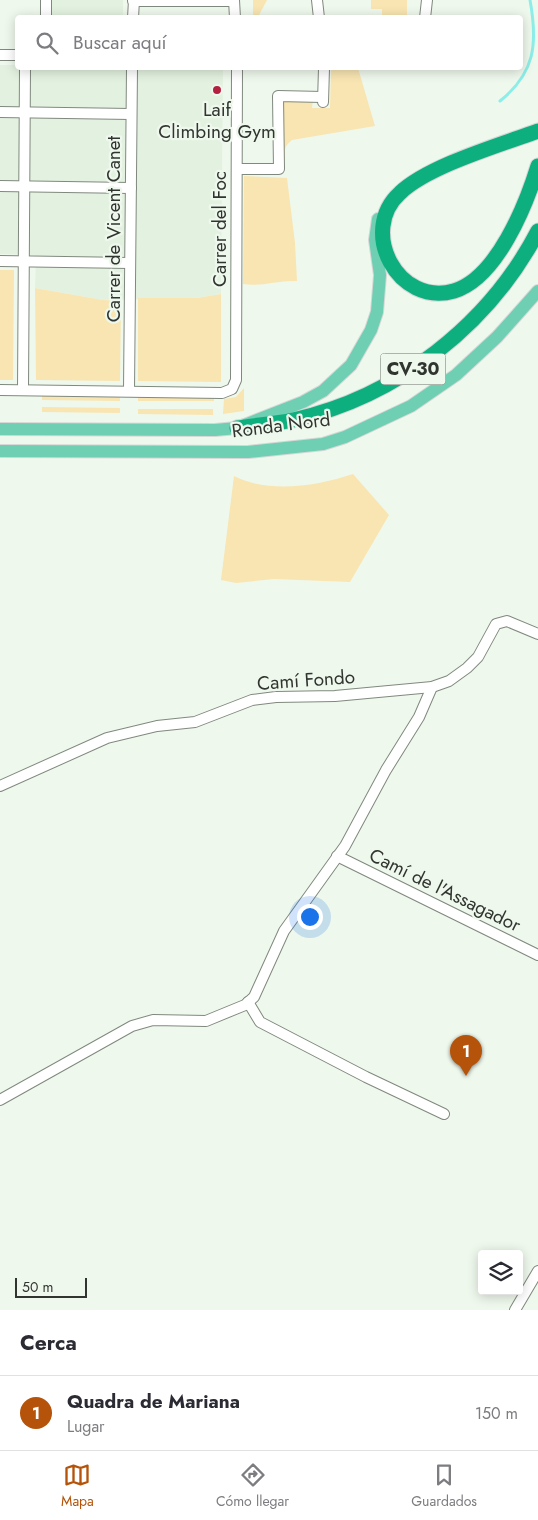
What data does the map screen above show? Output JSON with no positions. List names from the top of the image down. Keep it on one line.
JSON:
{"streets":{"highway":["CV-30","Ronda Nord"],"street":["Carrer de Vicent Canet","Carrer del Foc","Camí Fondo","Camí de l'Assagador"]},"crossings":[["Carrer de Vicent Canet","Carrer del Foc"],["Camí Fondo","Camí de l'Assagador"]],"places":["Laif Climbing Gym"],"scale_bar":"50 m","page":{"search":"Buscar aquí","pins":"1","scale":"50 m","heading":"Cerca","list":[{"mark":"1","name":"Quadra de Mariana","note":"Lugar","value":"150 m"}],"nav":["Mapa","Cómo llegar","Guardados"]}}
